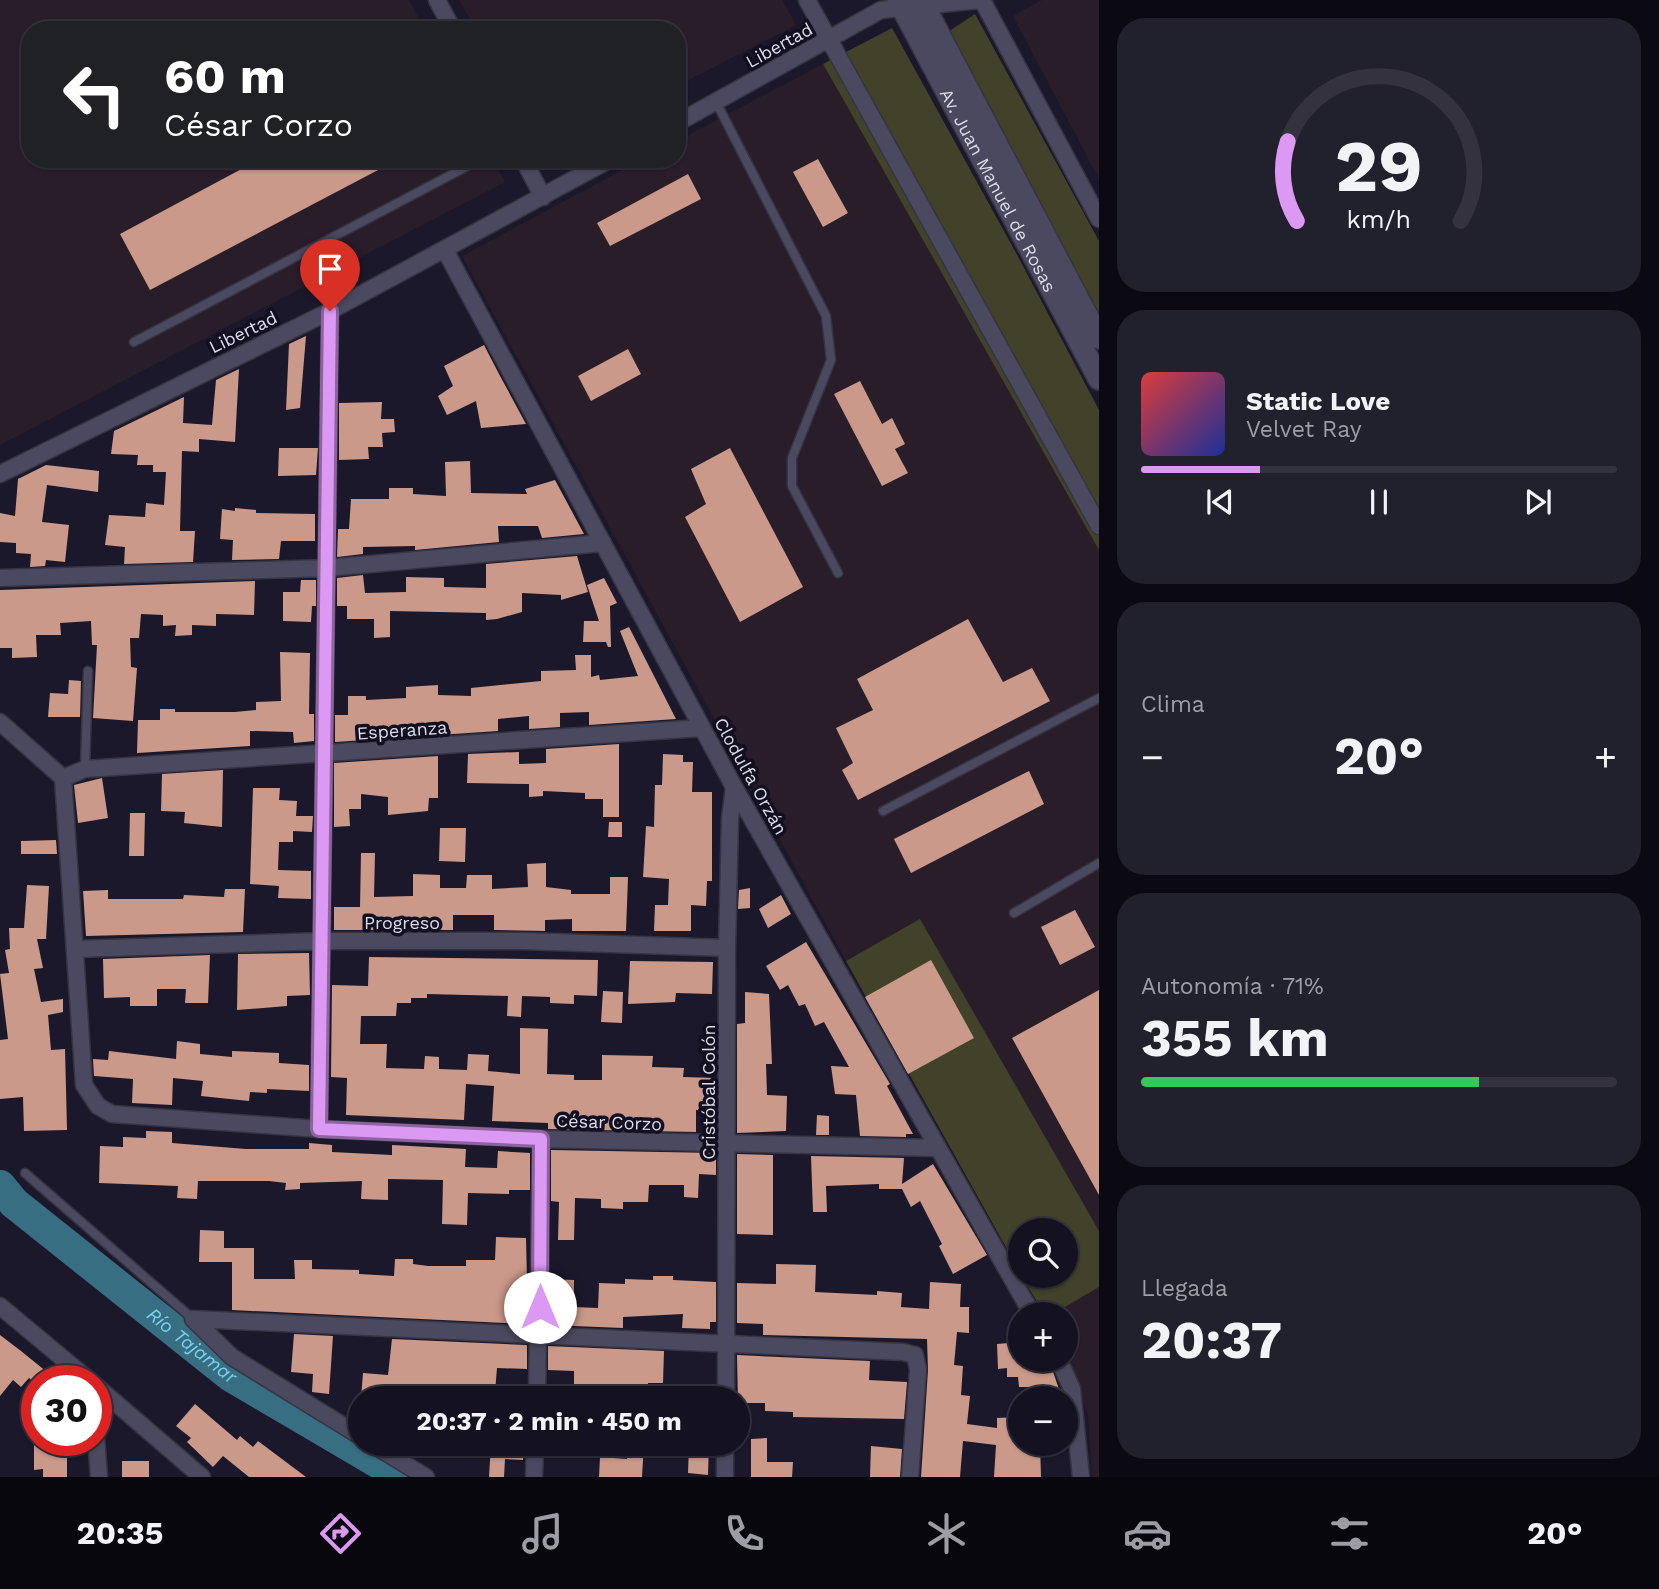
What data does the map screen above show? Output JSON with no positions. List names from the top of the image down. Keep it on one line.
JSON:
{"streets":{"main road":["Av. Juan Manuel de Rosas"],"street":["Libertad","Esperanza","Clodulfa Orzán","Progreso","Cristóbal Colón","César Corzo"]},"crossings":[["Libertad","Av. Juan Manuel de Rosas"],["Libertad","Clodulfa Orzán"],["Esperanza","Clodulfa Orzán"],["Clodulfa Orzán","Cristóbal Colón"],["Clodulfa Orzán","César Corzo"],["Progreso","Cristóbal Colón"],["Progreso","César Corzo"],["Cristóbal Colón","César Corzo"]],"water":["Río Tajamar"],"page":{"turn":["60 m","César Corzo"],"song":["Static Love","Velvet Ray"],"tile":["Clima",["Autonomía · 71%","355 km"],["Llegada","20:37"]],"heat":["−","20°","+"],"map_buttons":["+","−"],"limit":"30","trip":"20:37 · 2 min · 450 m","tabs":["20:35","20°"],"gauge":["29","km/h"]}}
